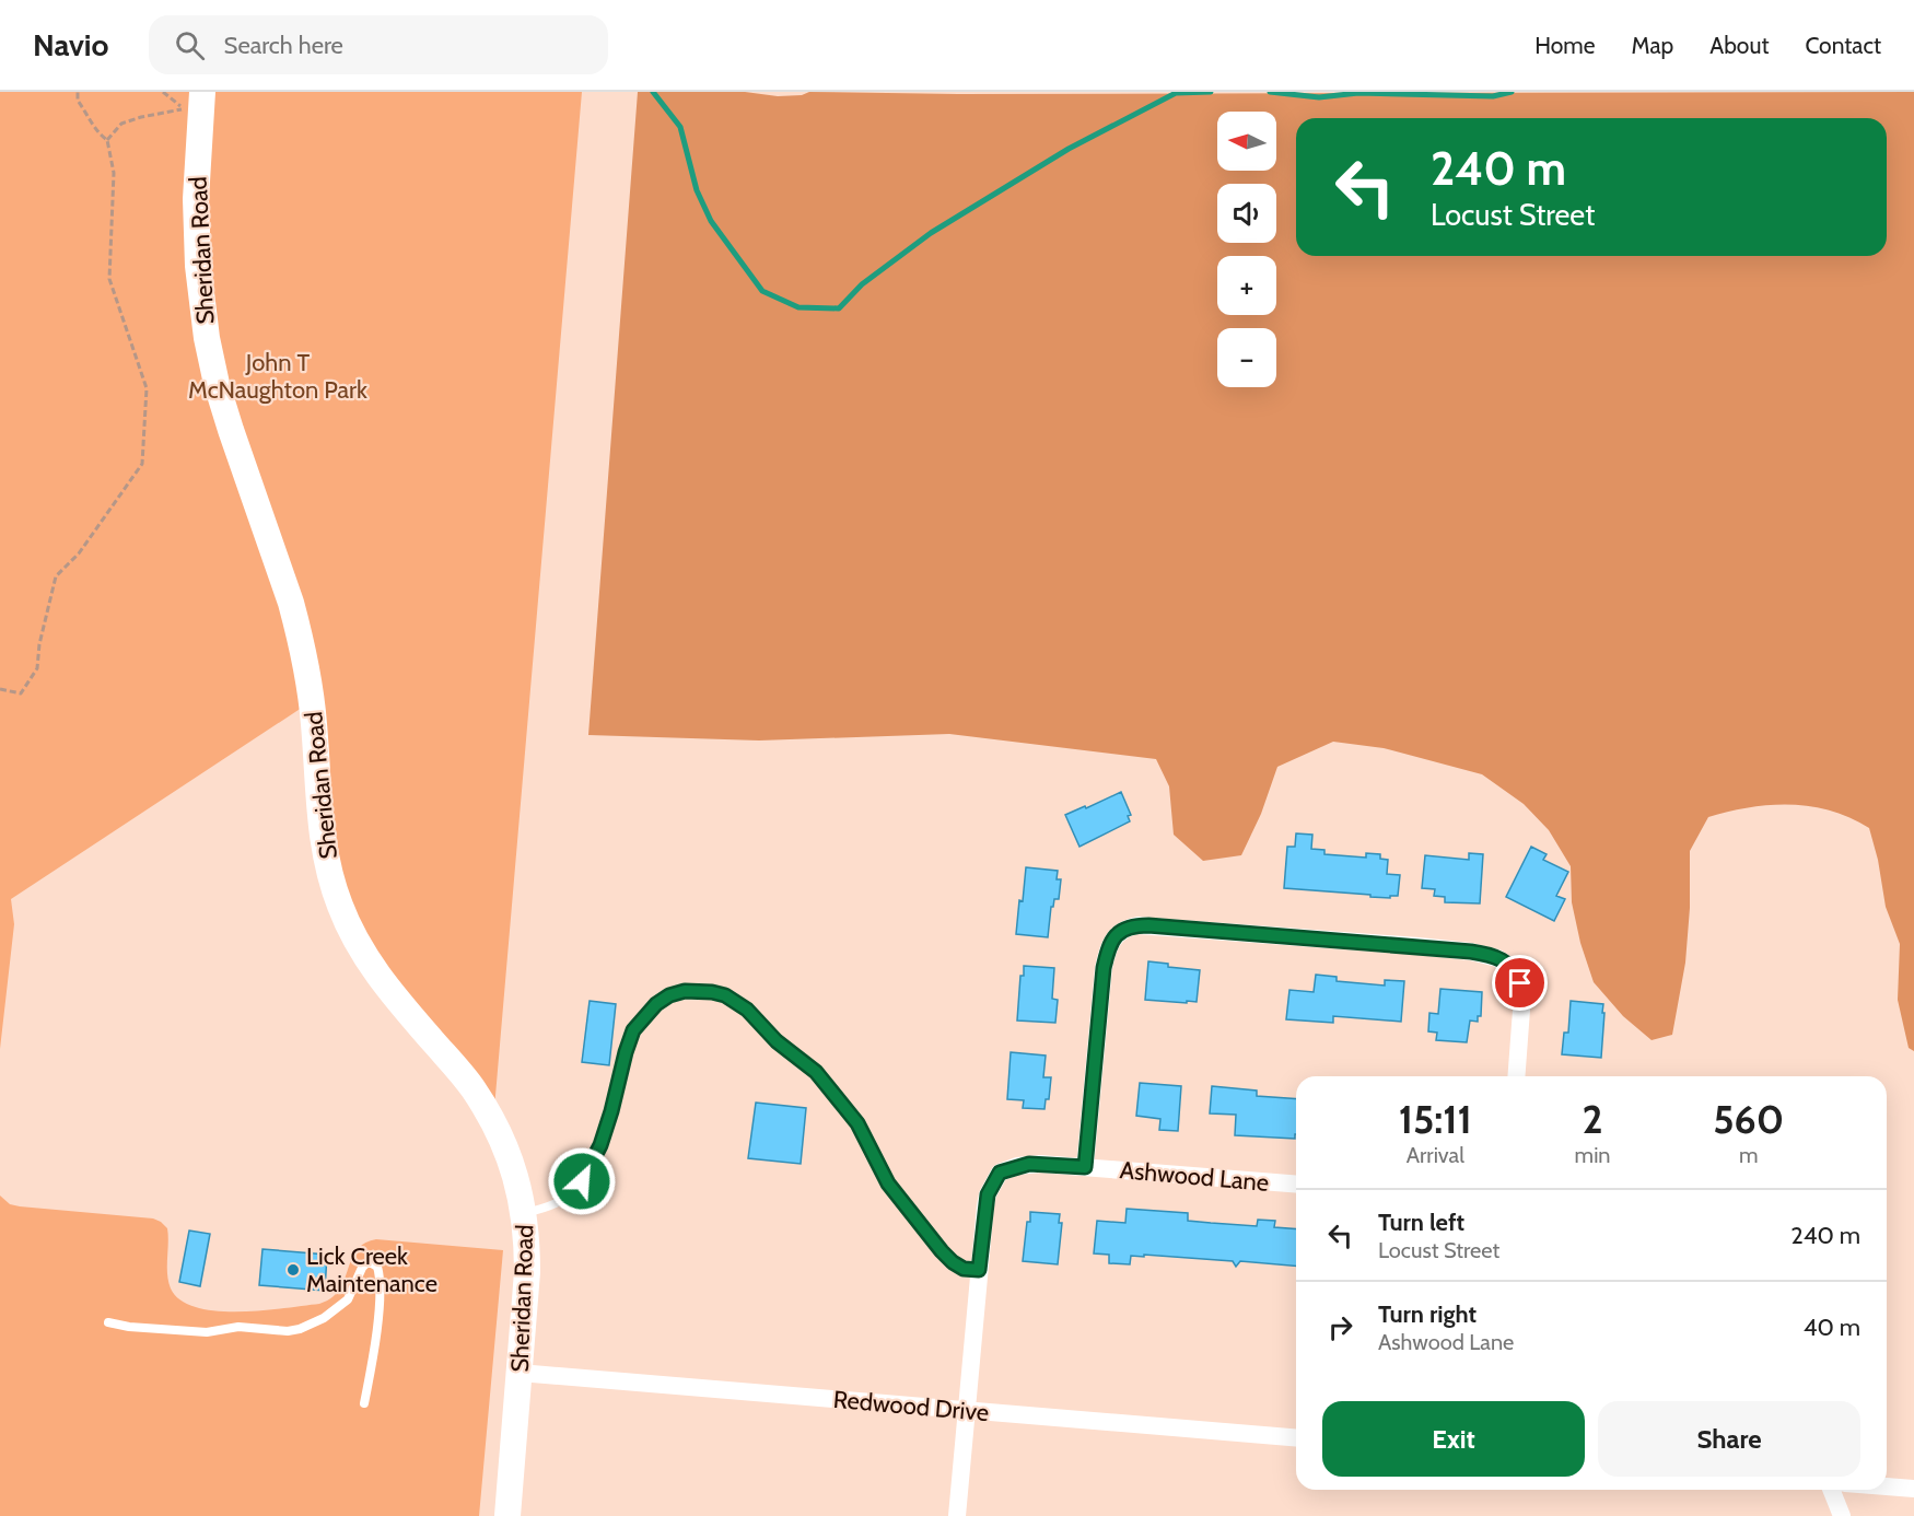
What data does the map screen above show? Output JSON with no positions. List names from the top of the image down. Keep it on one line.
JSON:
{"streets":{"street":["Sheridan Road","Ashwood Lane","Redwood Drive"]},"crossings":[["Sheridan Road","Redwood Drive"]],"parks":["John T McNaughton Park"],"places":["Lick Creek Maintenance"],"north":"left","page":{"header":"Navio","search":"Search here","nav":["Home","Map","About","Contact"],"map_buttons":["+","−"],"turn":["240 m","Locust Street"],"eta":["15:11","Arrival","2","min","560","m"],"list":[{"name":"Turn left","note":"Locust Street","value":"240 m"},{"name":"Turn right","note":"Ashwood Lane","value":"40 m"}],"buttons":["Exit","Share"]}}
